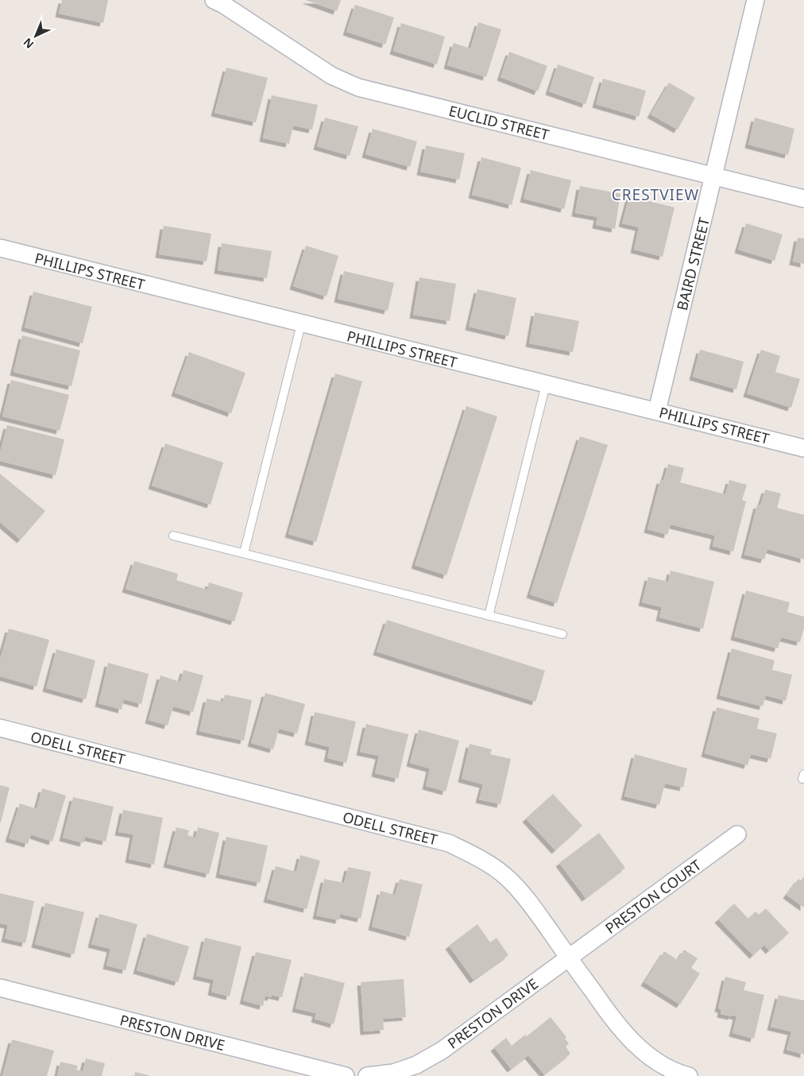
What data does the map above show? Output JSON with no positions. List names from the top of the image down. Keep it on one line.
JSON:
{"streets":{"street":["EUCLID STREET","BAIRD STREET","PHILLIPS STREET","ODELL STREET","PRESTON COURT","PRESTON DRIVE"]},"crossings":[["EUCLID STREET","BAIRD STREET"],["BAIRD STREET","PHILLIPS STREET"],["ODELL STREET","PRESTON COURT"],["ODELL STREET","PRESTON DRIVE"],["PRESTON COURT","PRESTON DRIVE"]],"districts":["CRESTVIEW"],"north":"bottom left"}
